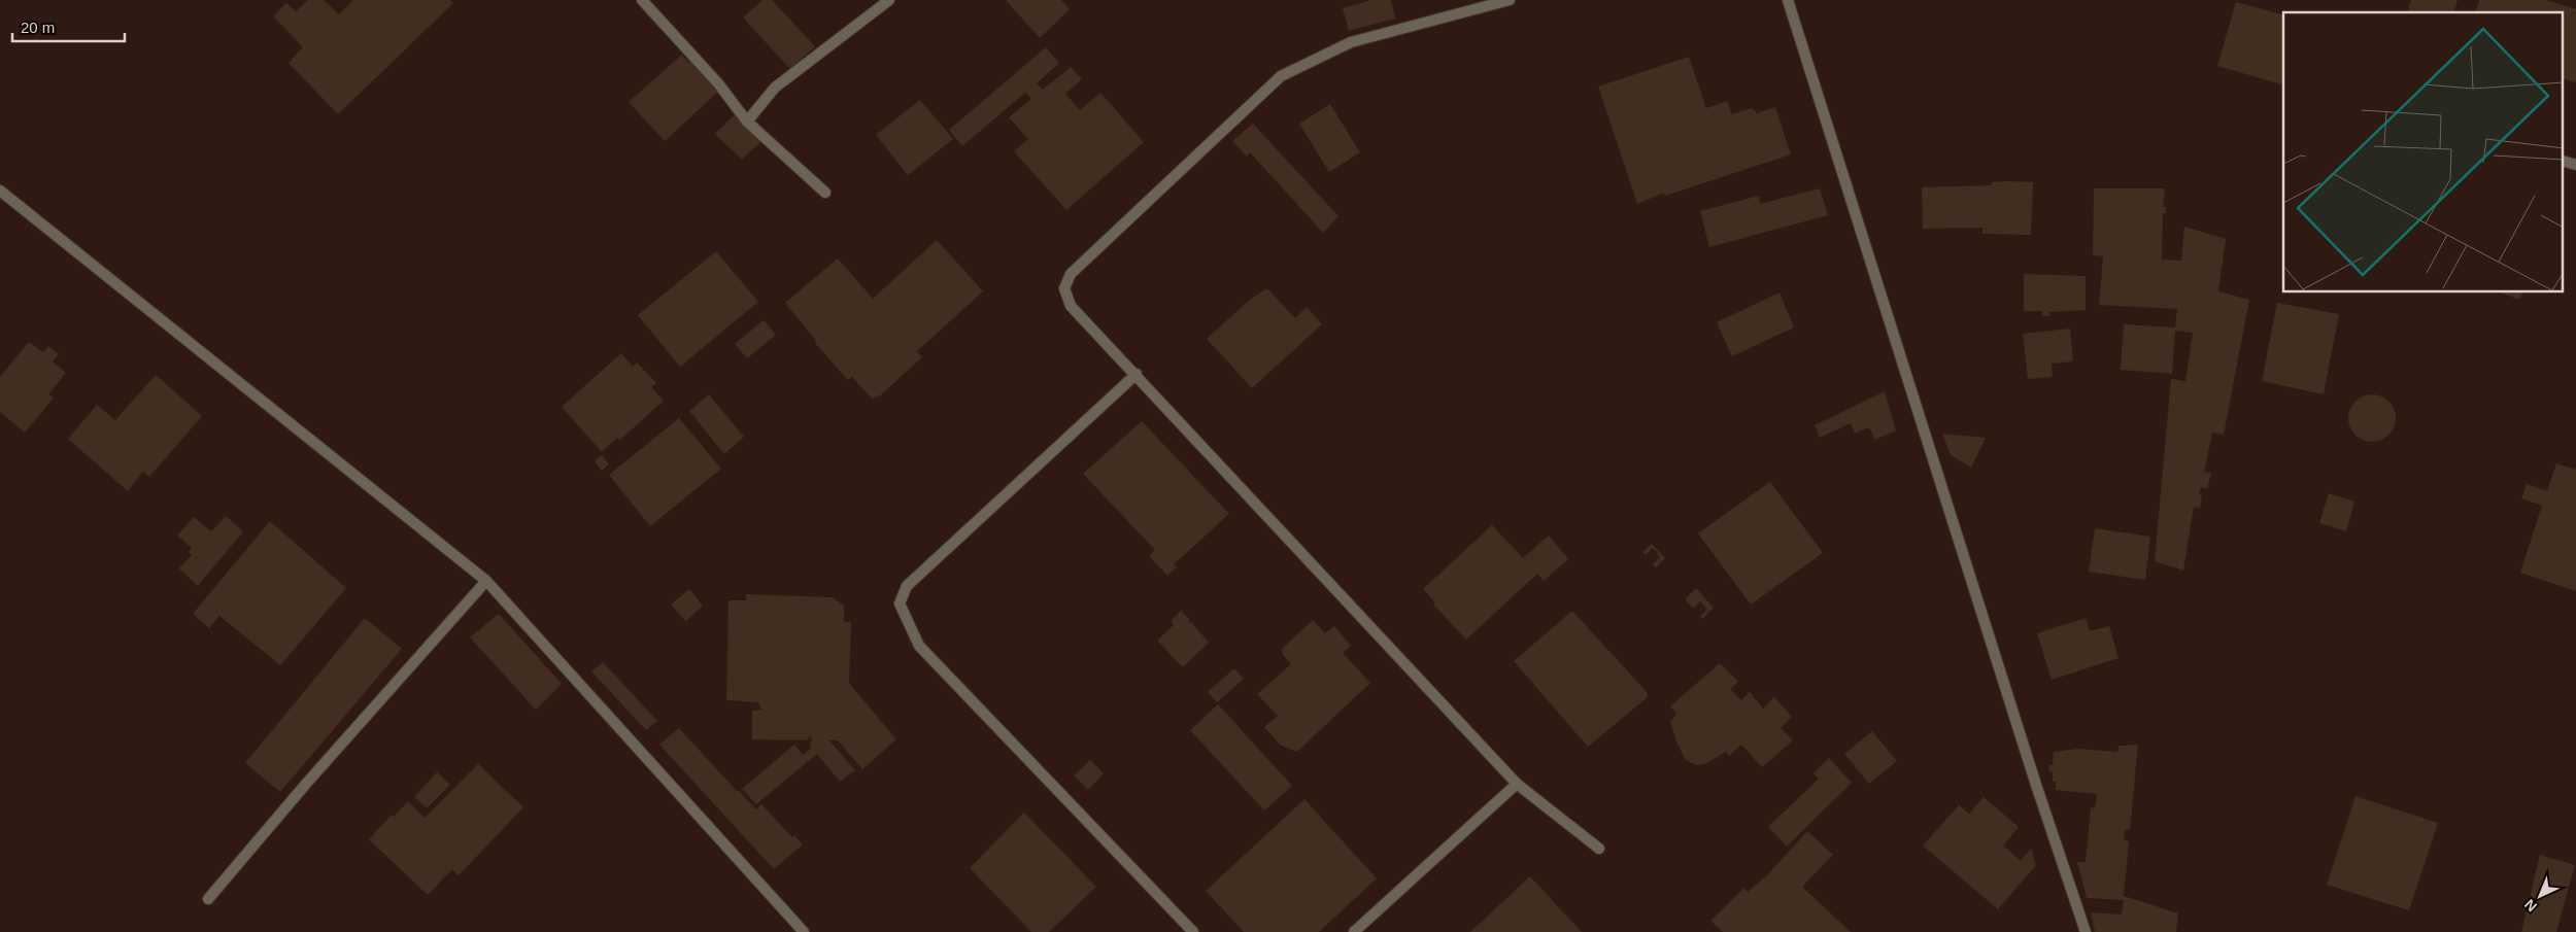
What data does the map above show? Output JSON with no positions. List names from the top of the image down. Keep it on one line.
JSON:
{"scale_bar":"20 m","north":"bottom left"}
